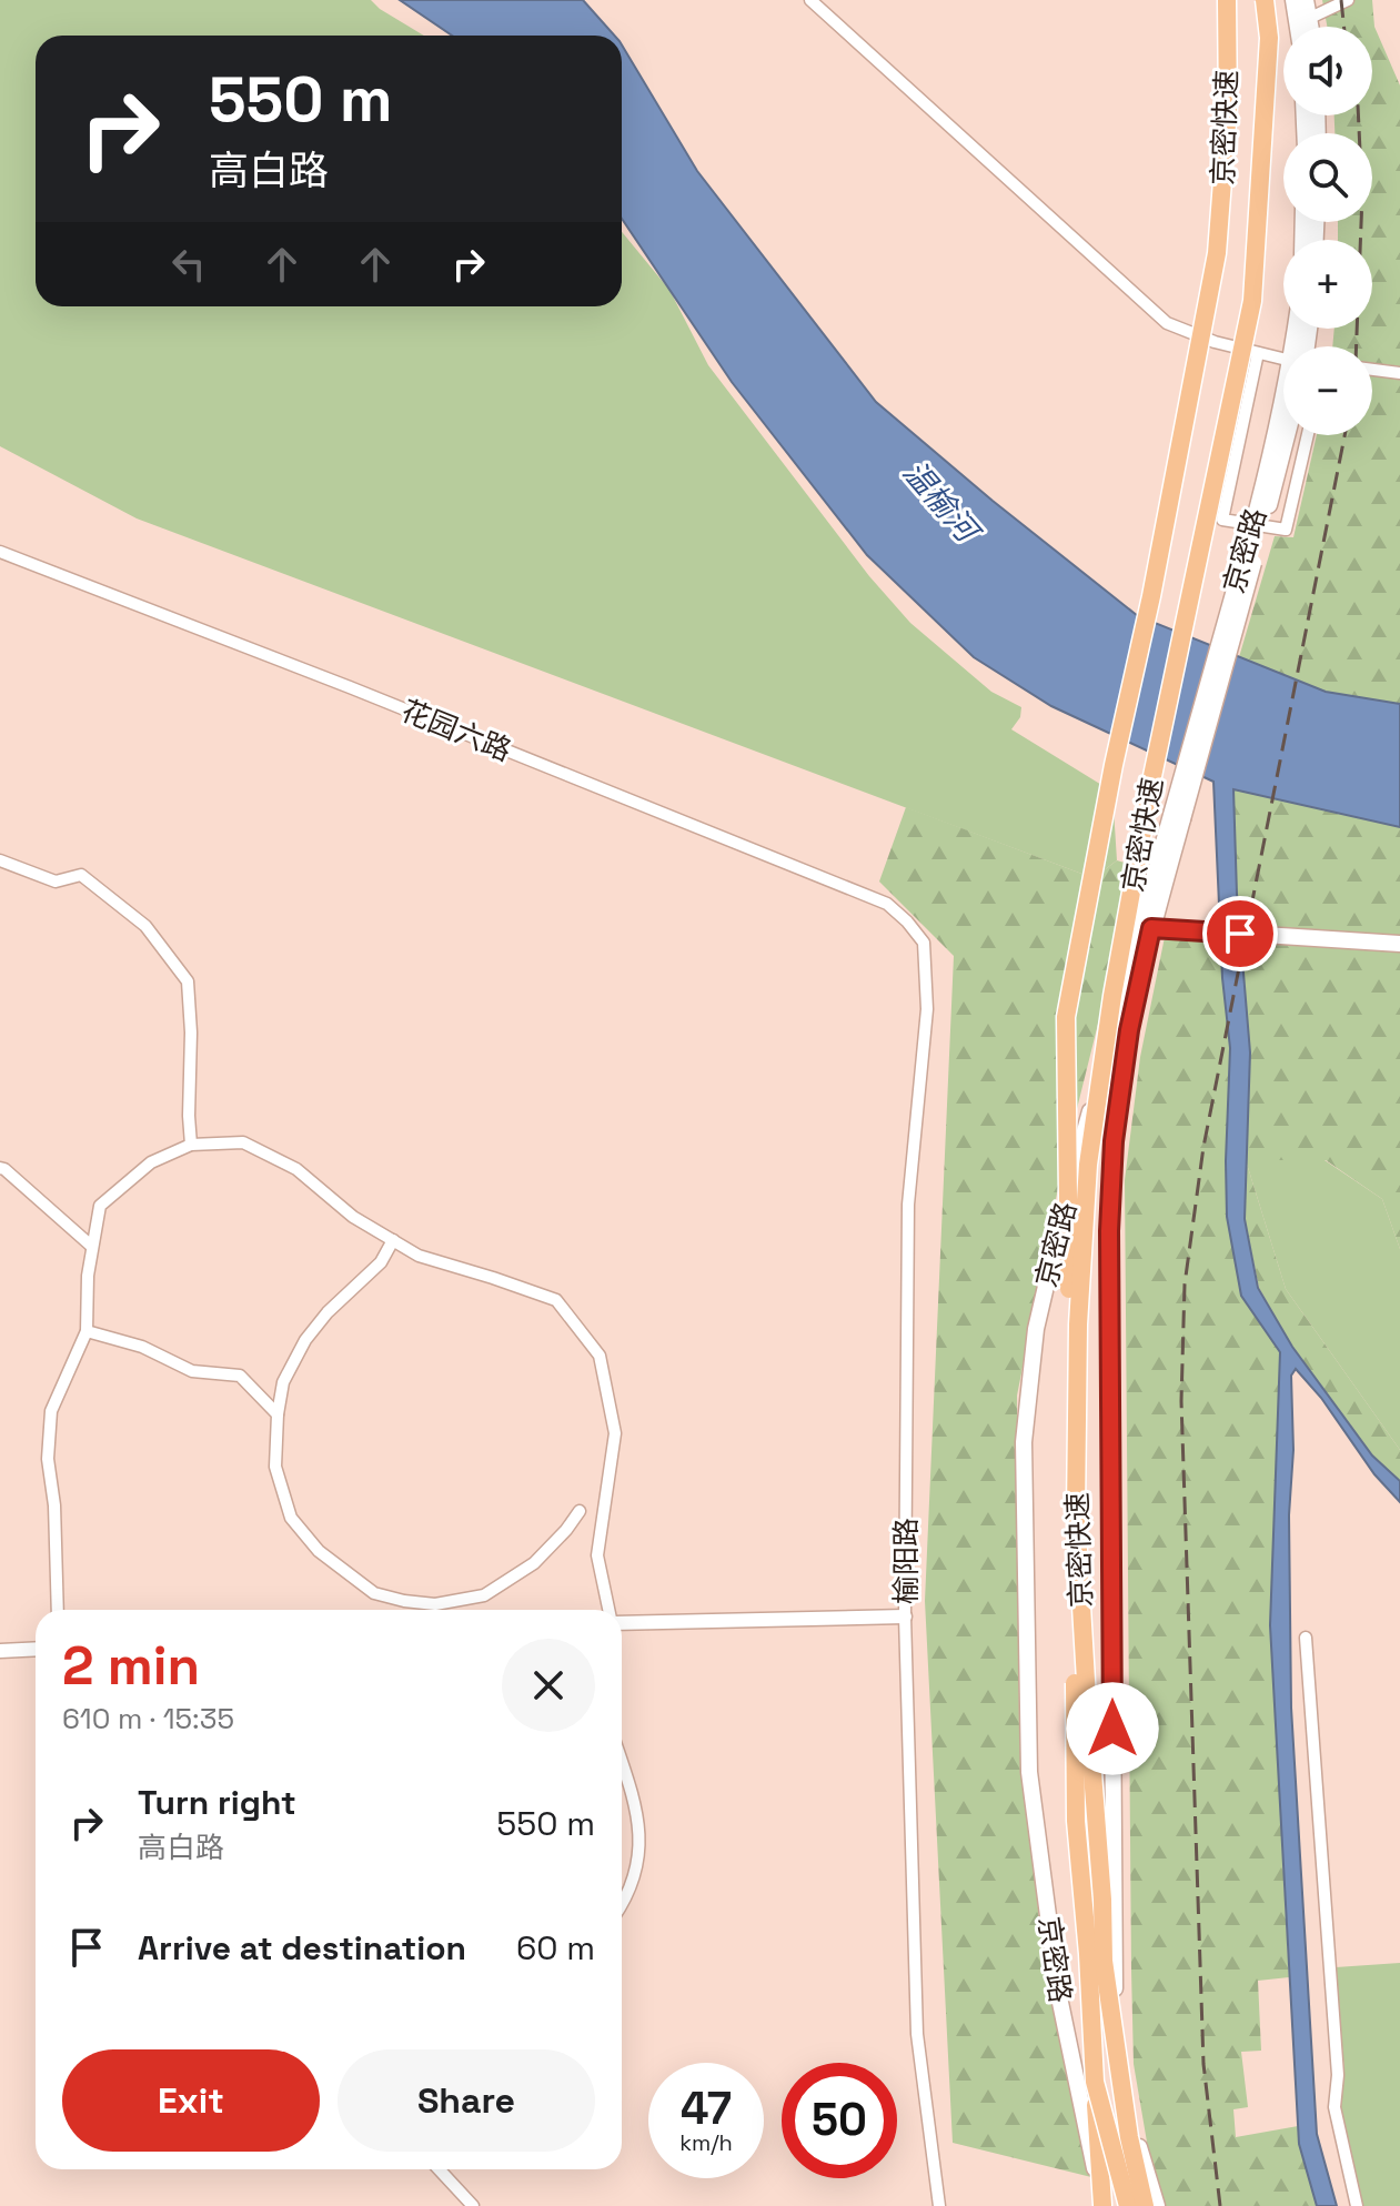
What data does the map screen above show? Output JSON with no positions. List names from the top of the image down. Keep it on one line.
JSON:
{"streets":{"highway":["京密快速"],"main road":["京密路"],"street":["花园六路","榆阳路"]},"crossings":[["京密快速","京密路"],["花园六路","榆阳路"]],"water":["温榆河"],"page":{"map_buttons":["+","−"],"turn":["550 m","高白路"],"heading":["2 min","610 m · 15:35"],"list":[{"name":"Turn right","note":"高白路","value":"550 m"},{"name":"Arrive at destination","value":"60 m"}],"buttons":["Exit","Share"],"speed":"47 km/h","limit":"50"}}
